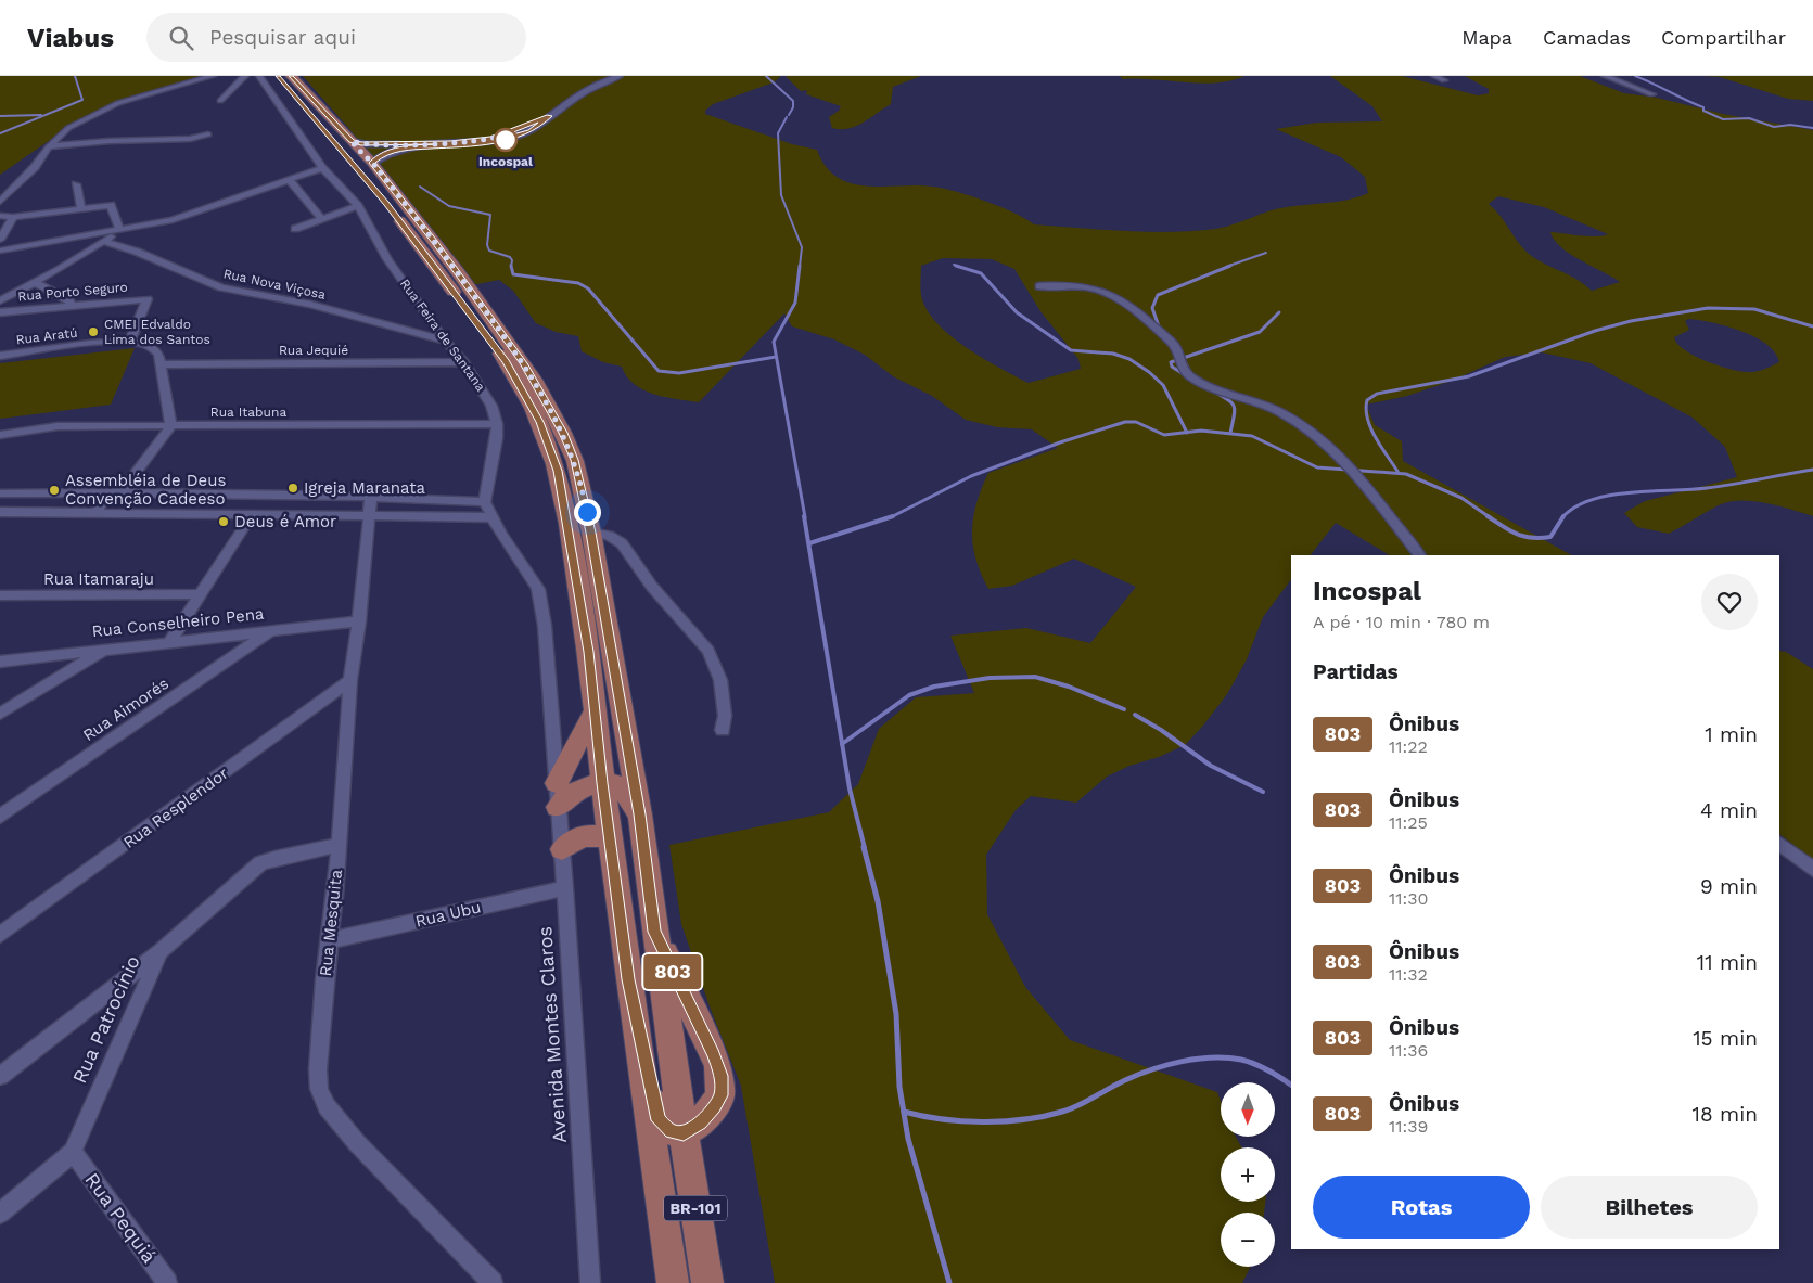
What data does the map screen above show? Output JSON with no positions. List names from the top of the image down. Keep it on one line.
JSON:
{"streets":{"main road":["BR-101"],"street":["Rua Nova Viçosa","Rua Porto Seguro","Rua Feira de Santana","Rua Aratú","Rua Jequié","Rua Itabuna","Rua Itamaraju","Rua Conselheiro Pena","Rua Aimorés","Rua Resplendor","Rua Ubu","Rua Mesquita","Rua Patrocínio","Avenida Montes Claros","Rua Pequiá"]},"crossings":[["Rua Nova Viçosa","Rua Feira de Santana"],["Rua Porto Seguro","Rua Aratú"],["Rua Feira de Santana","Rua Jequié"],["Rua Feira de Santana","Rua Itabuna"],["Rua Aratú","Rua Jequié"],["Rua Conselheiro Pena","Rua Aimorés"],["Rua Conselheiro Pena","Rua Mesquita"],["Rua Resplendor","Rua Mesquita"],["Rua Ubu","Rua Mesquita"],["Rua Ubu","Avenida Montes Claros"],["Rua Mesquita","Rua Patrocínio"],["Rua Patrocínio","Rua Pequiá"]],"places":["Incospal","CMEI Edvaldo Lima dos Santos","Igreja Maranata","Assembléia de Deus Convenção Cadeeso","Deus é Amor"],"lines":["bus line 803"],"north":"bottom","page":{"header":"Viabus","search":"Pesquisar aqui","nav":["Mapa","Camadas","Compartilhar"],"on_map":"803","heading":[["Incospal","A pé · 10 min · 780 m"],"Partidas"],"list":[{"mark":"803","name":"Ônibus","note":"11:22","value":"1 min"},{"mark":"803","name":"Ônibus","note":"11:25","value":"4 min"},{"mark":"803","name":"Ônibus","note":"11:30","value":"9 min"},{"mark":"803","name":"Ônibus","note":"11:32","value":"11 min"},{"mark":"803","name":"Ônibus","note":"11:36","value":"15 min"},{"mark":"803","name":"Ônibus","note":"11:39","value":"18 min"}],"map_buttons":["+","−"],"buttons":["Rotas","Bilhetes"]}}
